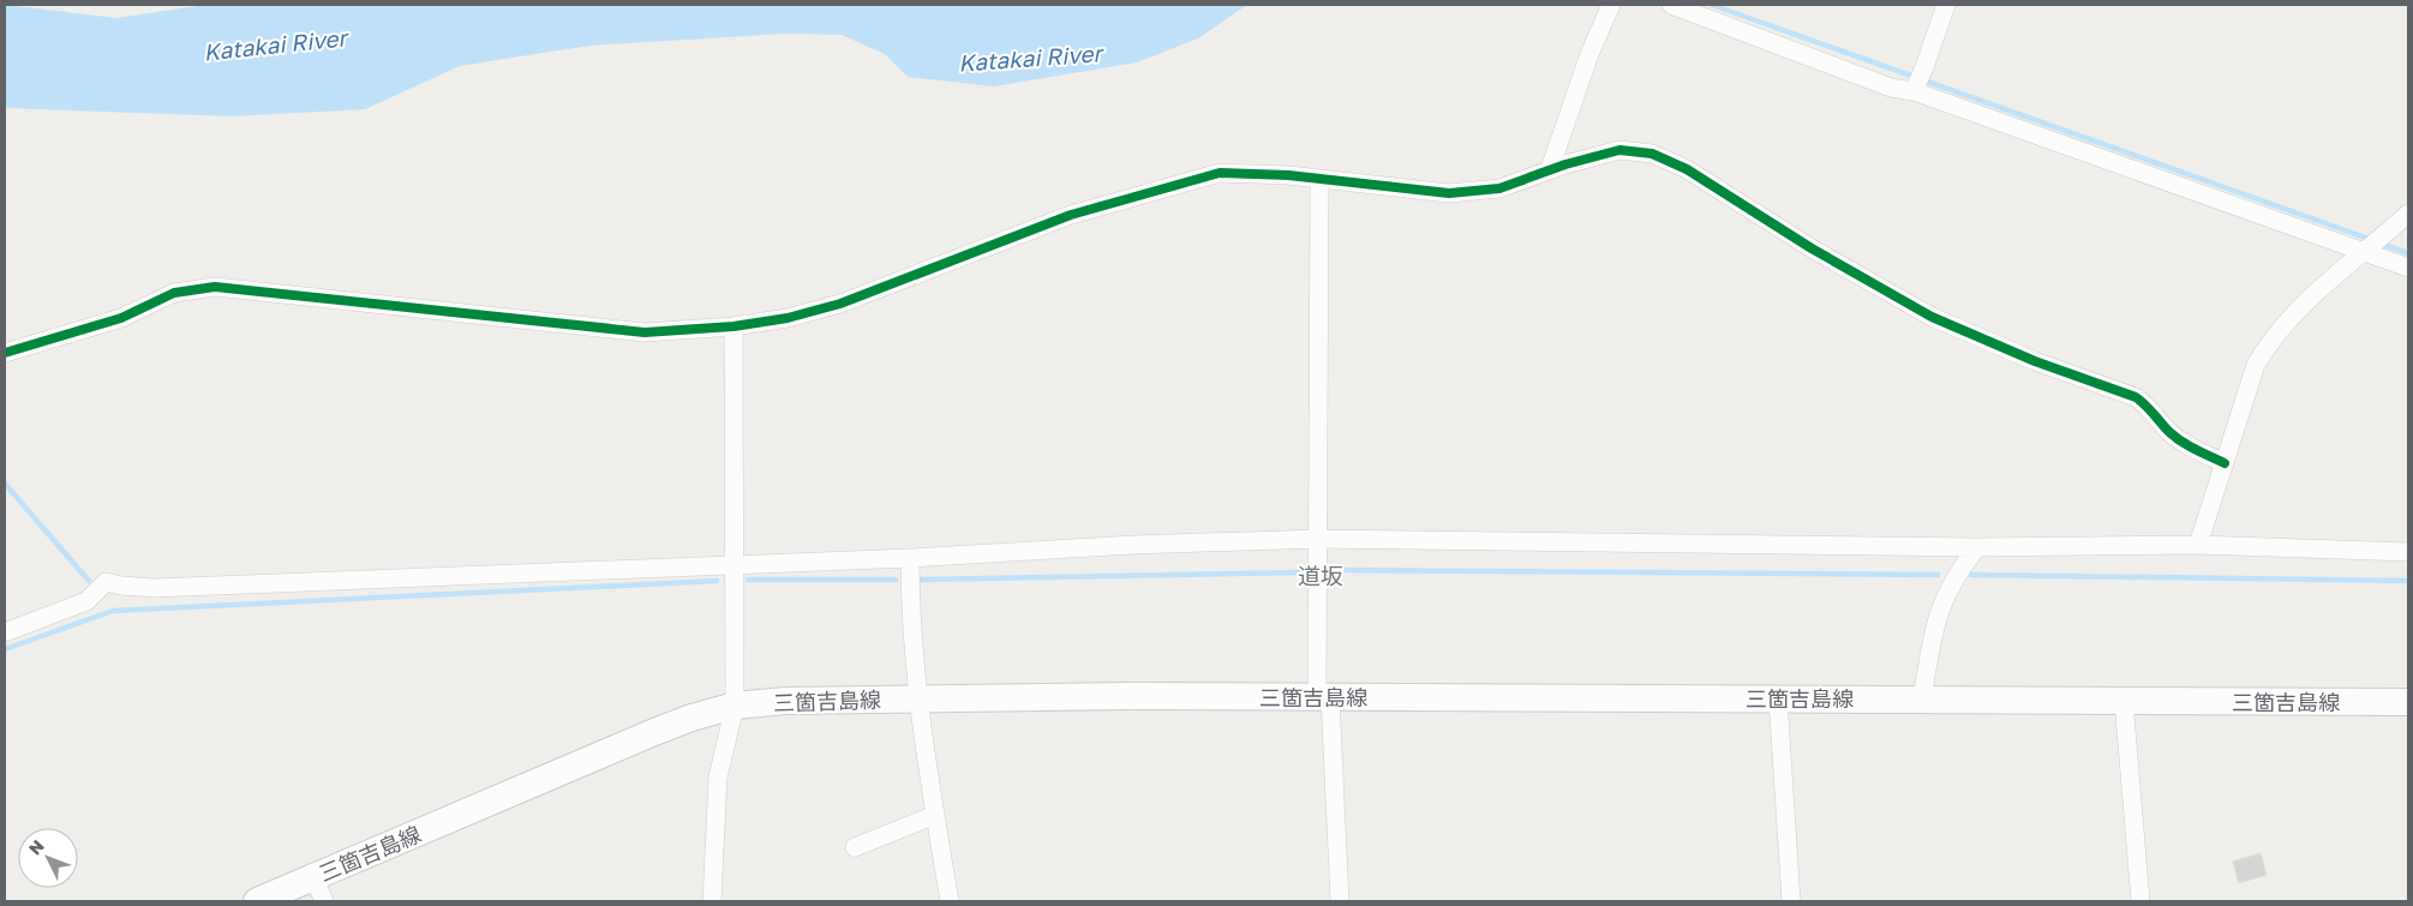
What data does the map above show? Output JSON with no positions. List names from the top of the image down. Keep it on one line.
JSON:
{"streets":{"main road":["三箇吉島線"]},"districts":["道坂"],"water":["Katakai River"],"north":"top left"}
